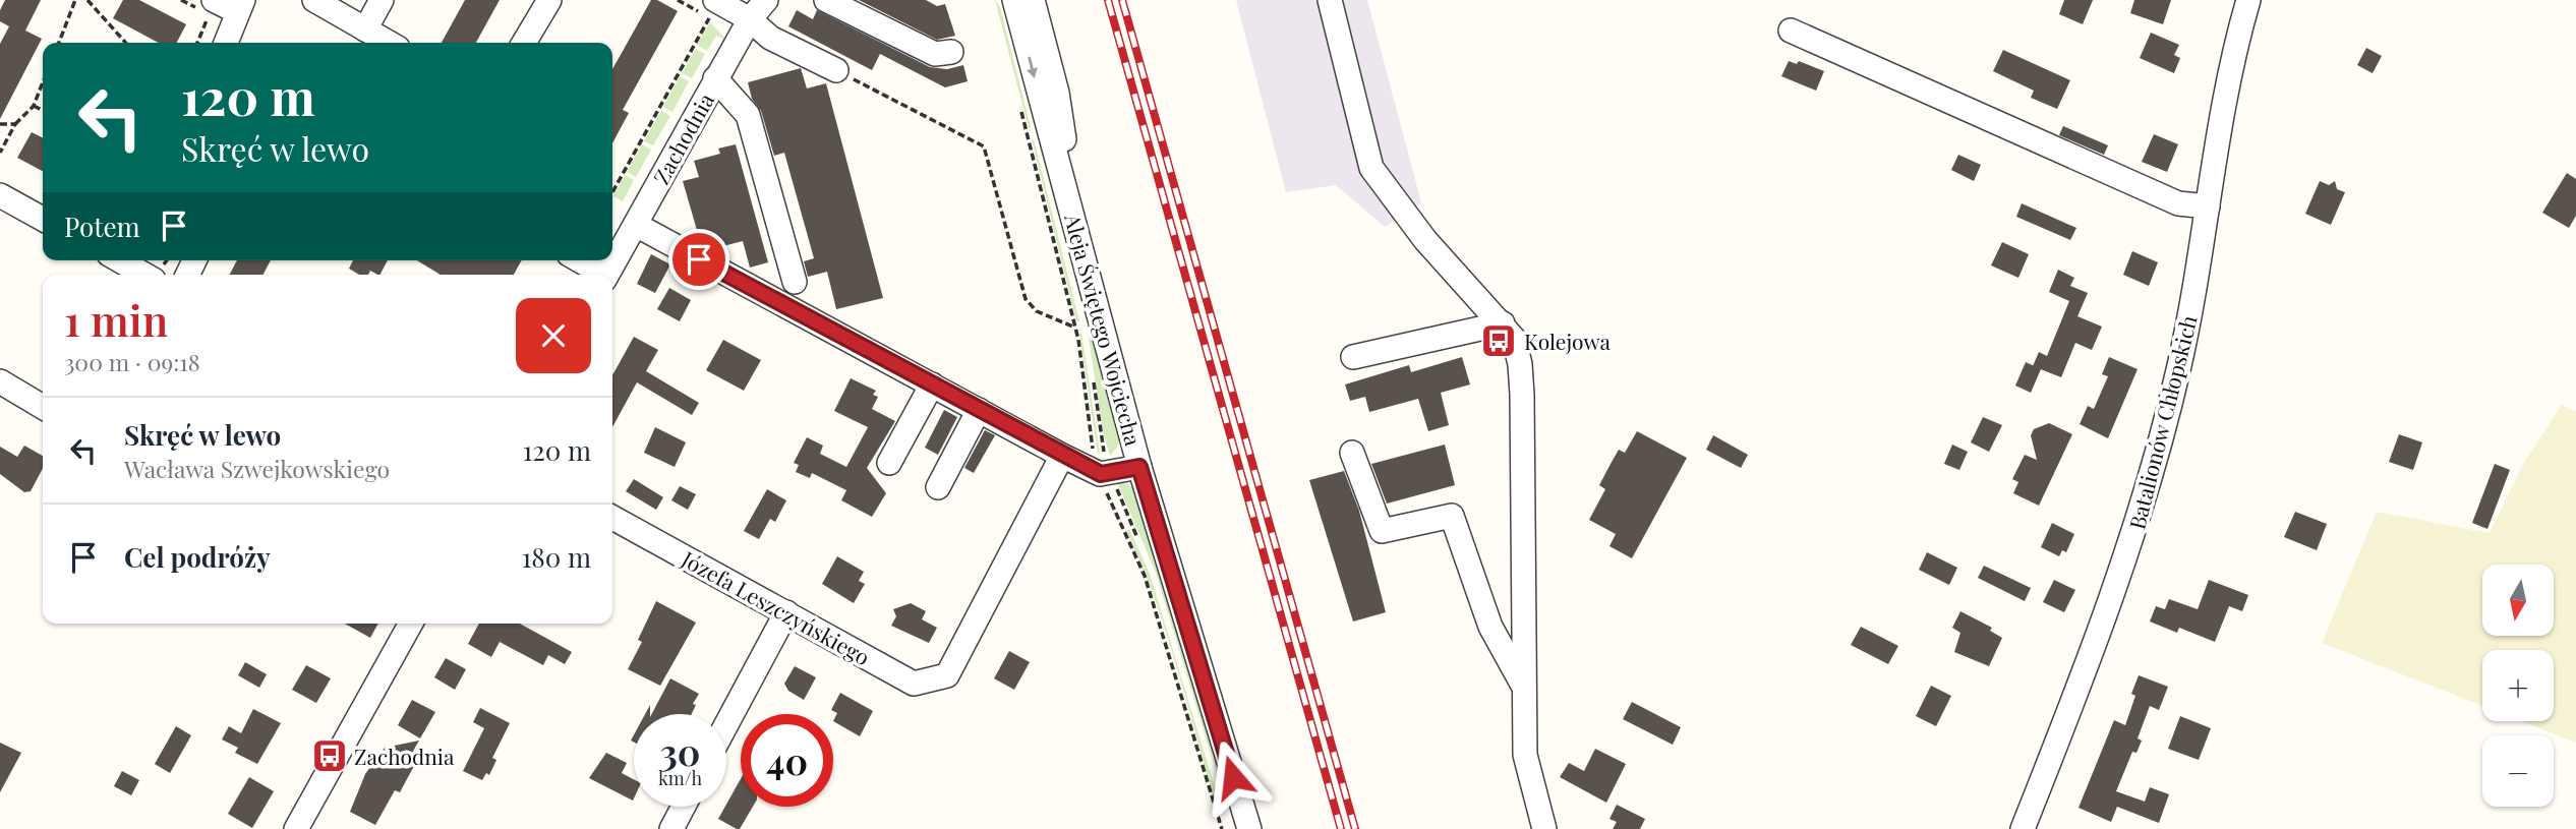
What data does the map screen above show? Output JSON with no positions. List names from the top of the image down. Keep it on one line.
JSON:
{"streets":{"street":["Zachodnia","Aleja Świętego Wojciecha","Batalionów Chłopskich","Józefa Leszczyńskiego"]},"places":{"bus stop":["Kolejowa","Zachodnia"]},"north":"bottom","page":{"turn":["120 m","Skręć w lewo"],"then":"Potem","heading":["1 min","300 m · 09:18"],"list":[{"name":"Skręć w lewo","note":"Wacława Szwejkowskiego","value":"120 m"},{"name":"Cel podróży","value":"180 m"}],"map_buttons":["+","−"],"speed":"30 km/h","limit":"40"}}
